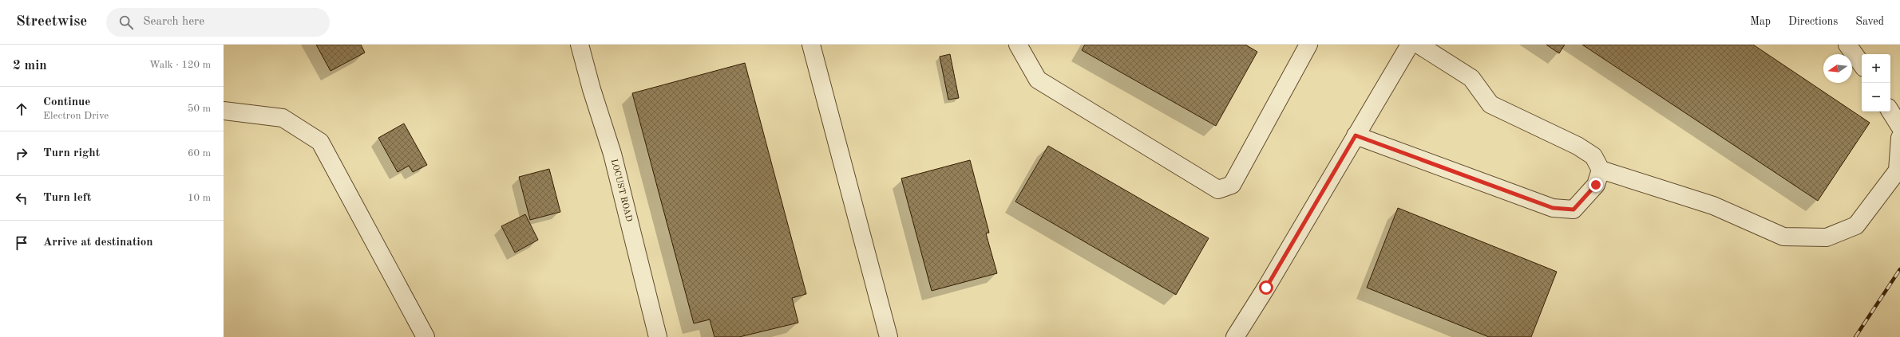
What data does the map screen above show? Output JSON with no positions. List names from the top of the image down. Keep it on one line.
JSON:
{"streets":{"street":["LOCUST ROAD"]},"north":"left","page":{"header":"Streetwise","search":"Search here","nav":["Map","Directions","Saved"],"heading":["2 min","Walk · 120 m"],"map_buttons":["+","−"],"list":[["Continue","Electron Drive","50 m"],["Turn right","60 m"],["Turn left","10 m"],"Arrive at destination"]}}
